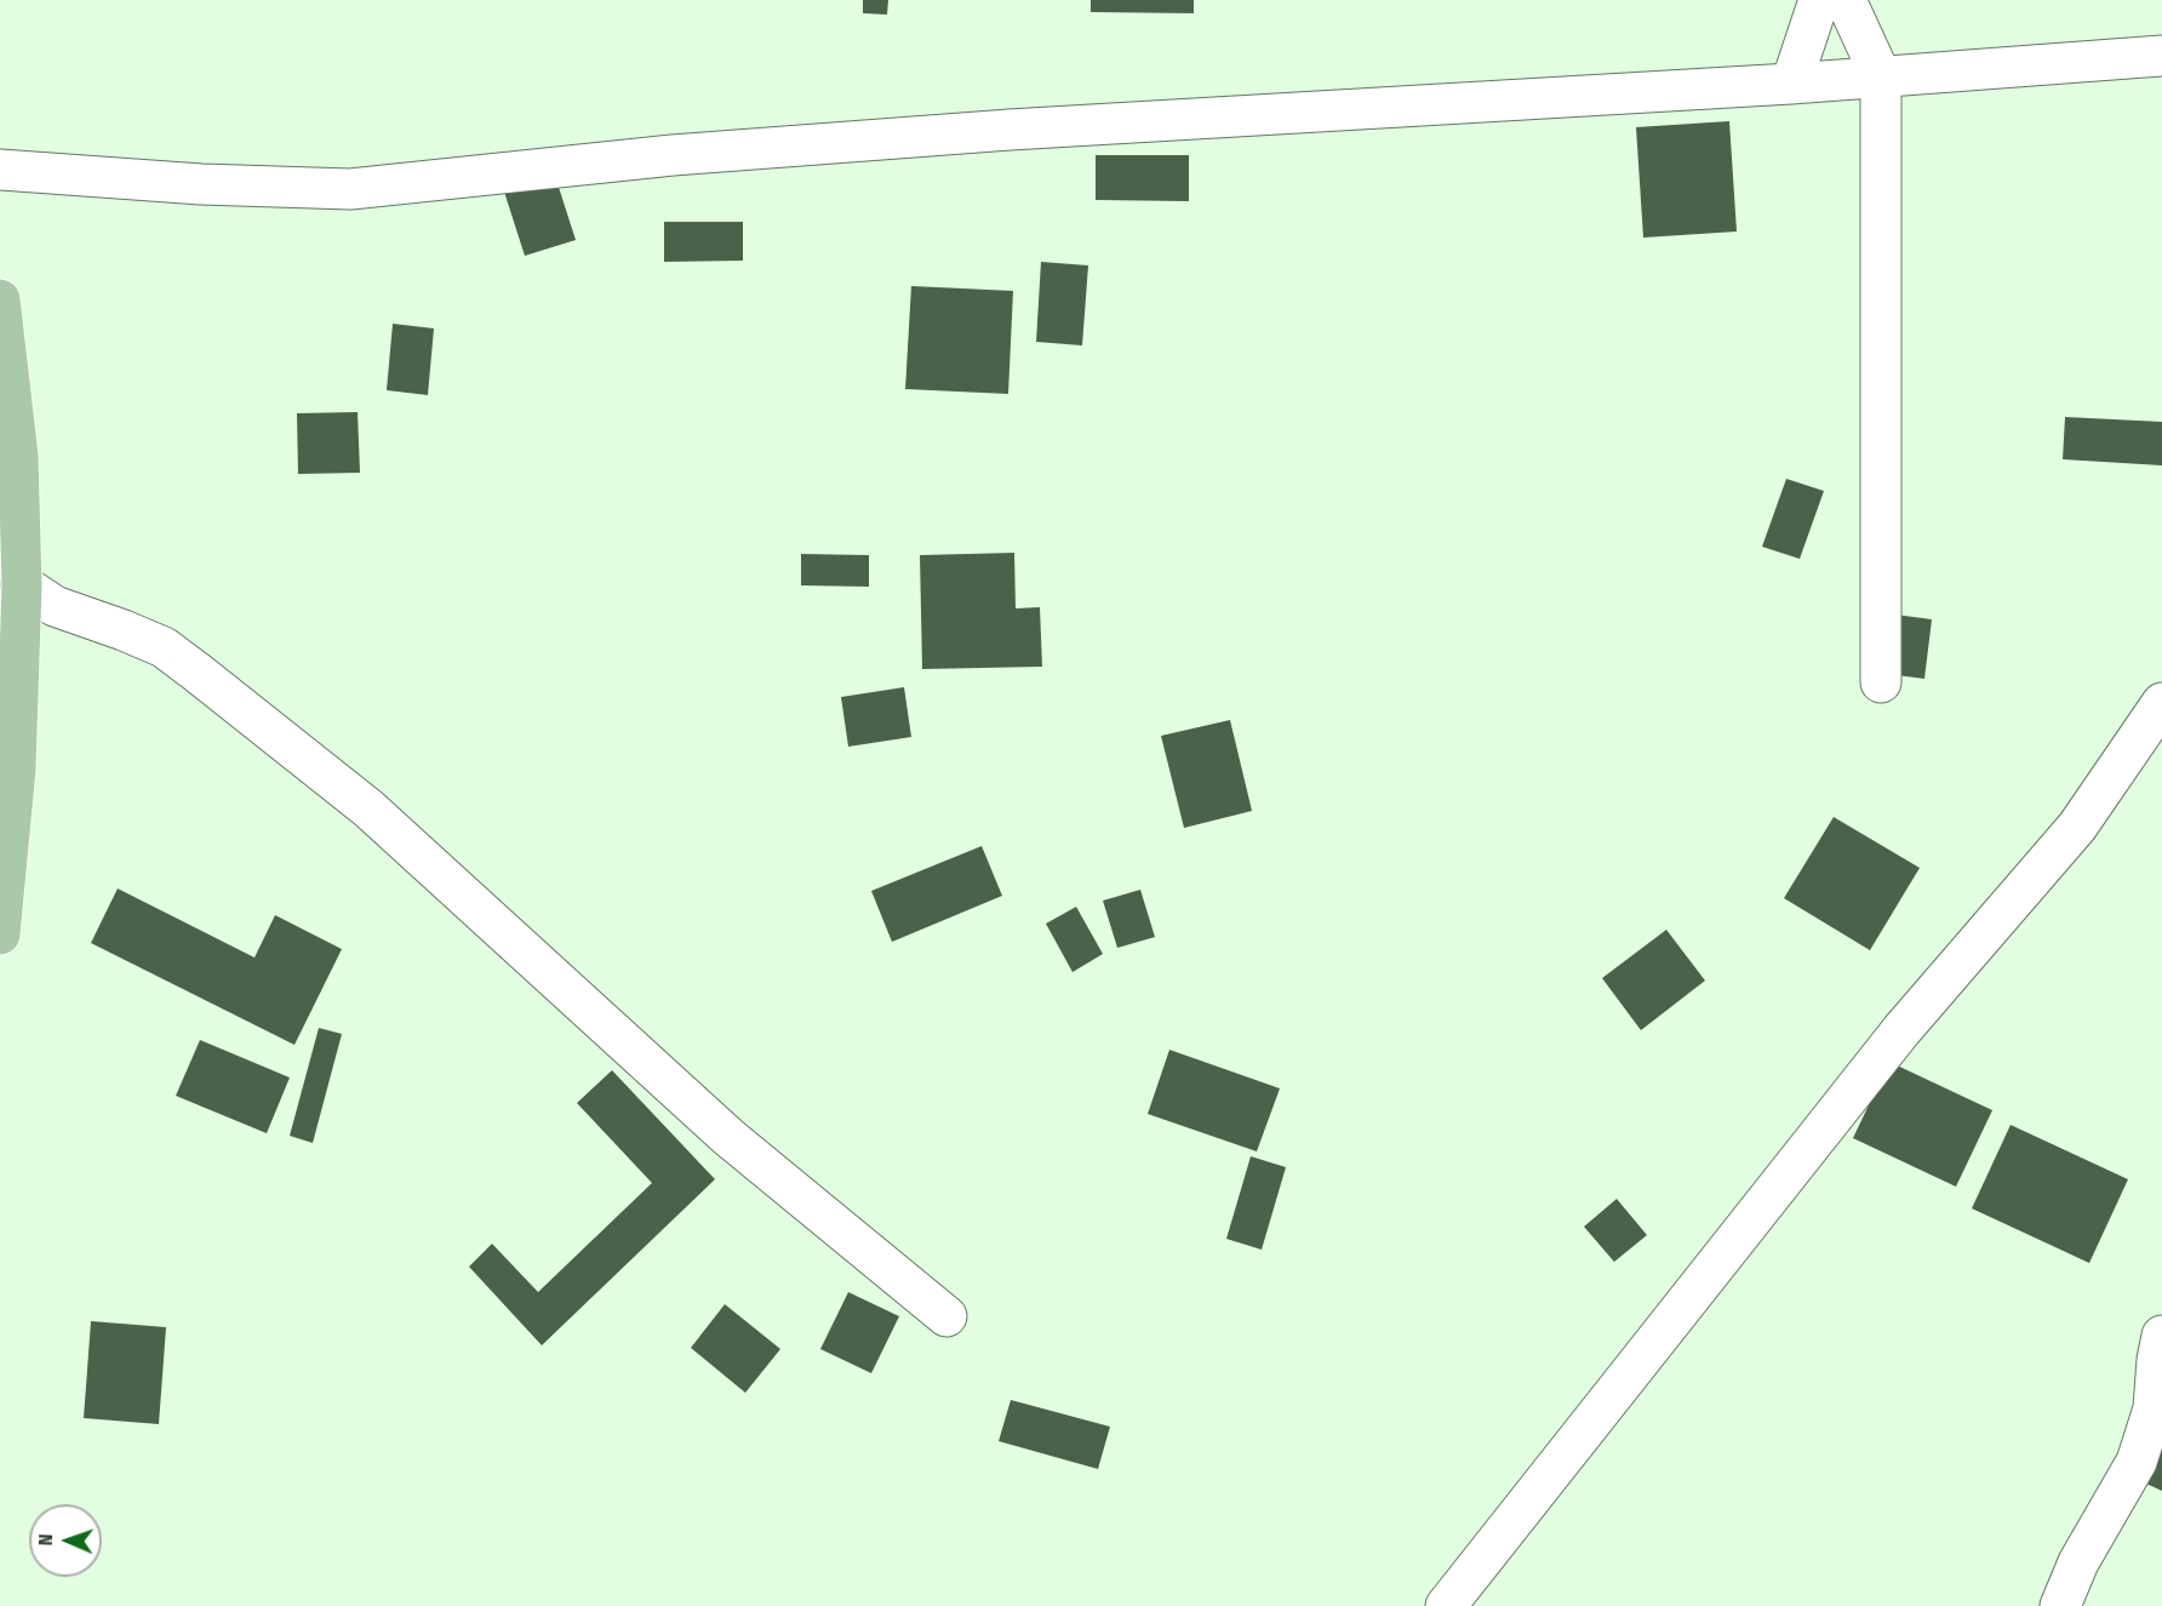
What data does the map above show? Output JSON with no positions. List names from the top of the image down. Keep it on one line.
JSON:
{"north":"left"}
